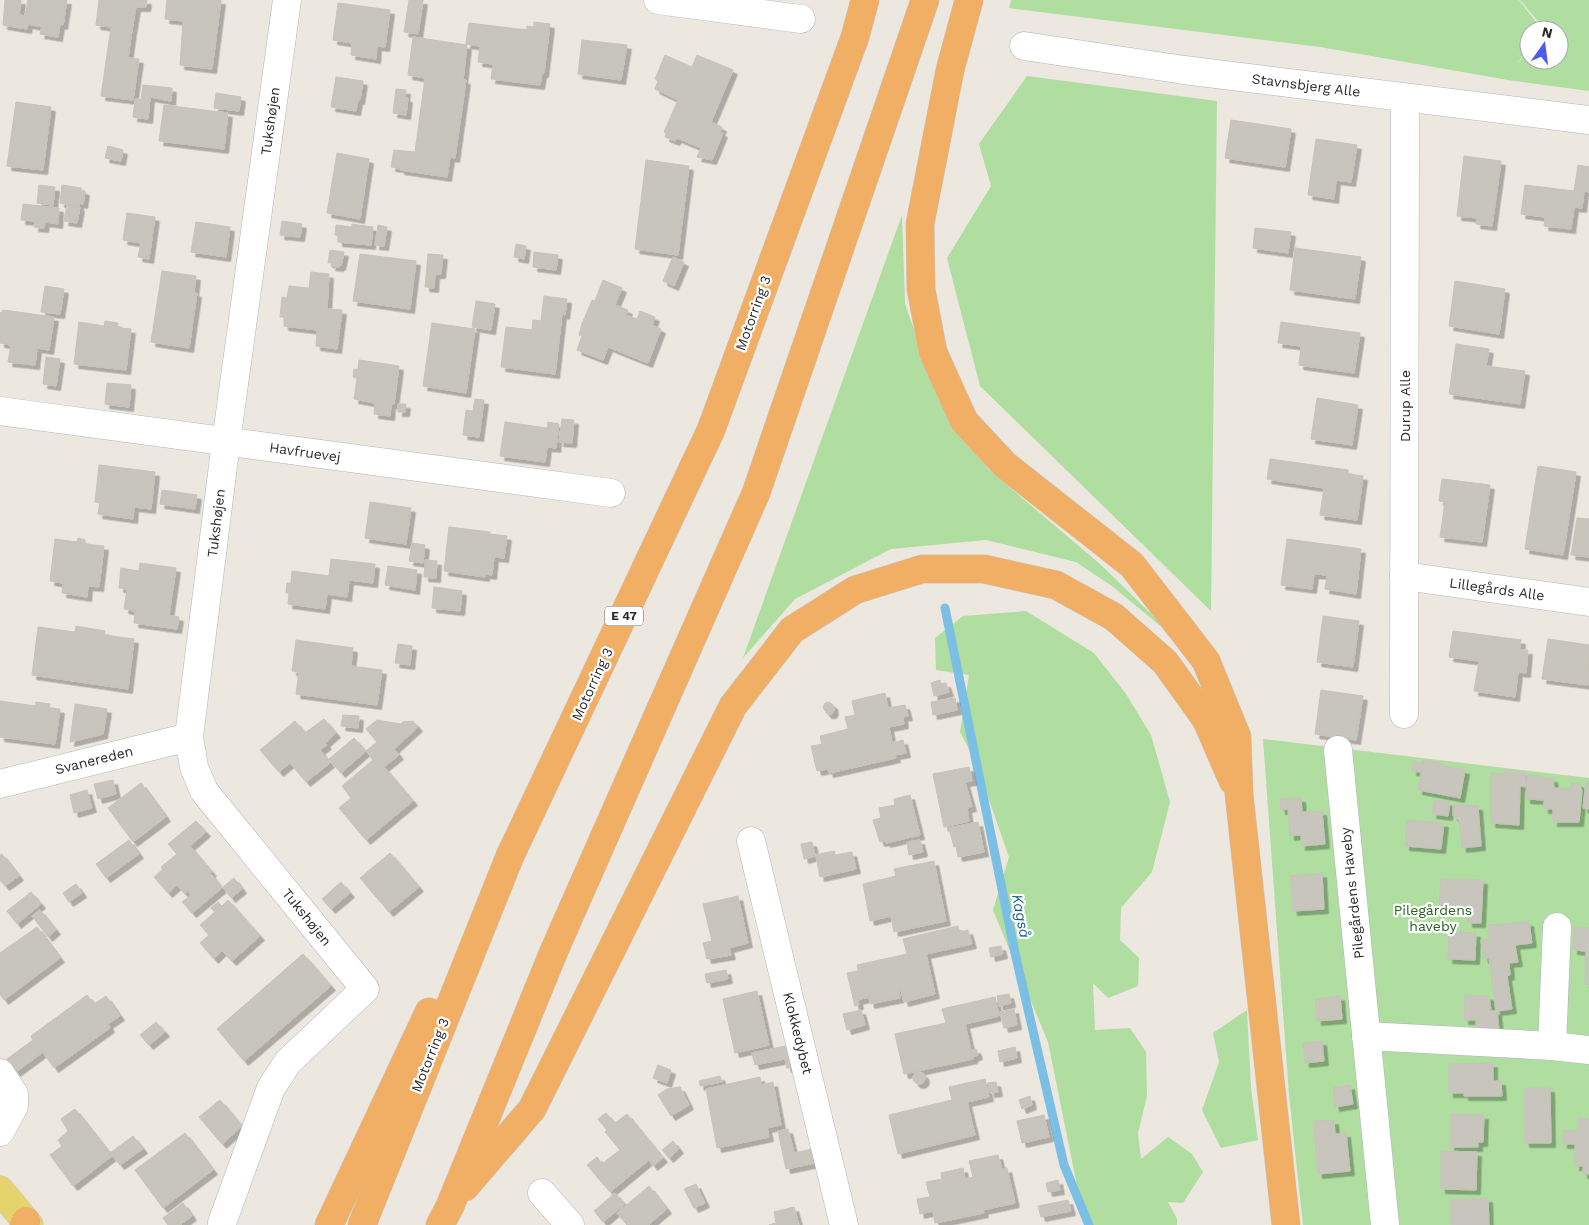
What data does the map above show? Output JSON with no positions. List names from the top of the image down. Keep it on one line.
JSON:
{"streets":{"highway":["Motorring 3","E 47"],"street":["Stavnsbjerg Alle","Tukshøjen","Durup Alle","Havfruevej","Lillegårds Alle","Svanereden","Pilegårdens Haveby","Klokkedybet"]},"crossings":[["Stavnsbjerg Alle","Durup Alle"],["Tukshøjen","Havfruevej"],["Tukshøjen","Svanereden"],["Durup Alle","Lillegårds Alle"]],"water":["Kagså"],"parks":["Pilegårdens haveby"],"north":"top"}
